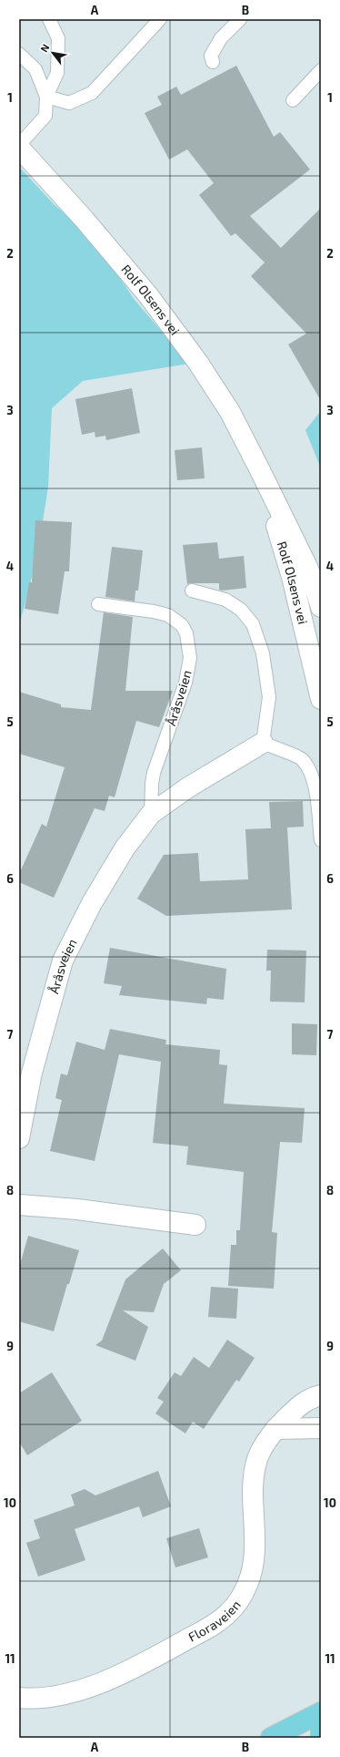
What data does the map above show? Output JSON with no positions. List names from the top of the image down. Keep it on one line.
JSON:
{"streets":{"street":["Rolf Olsens vei","Åråsveien","Floraveien"]},"north":"top left","grid":{"columns":["A","B"],"rows":["1","2","3","4","5","6","7","8","9","10","11"]}}
